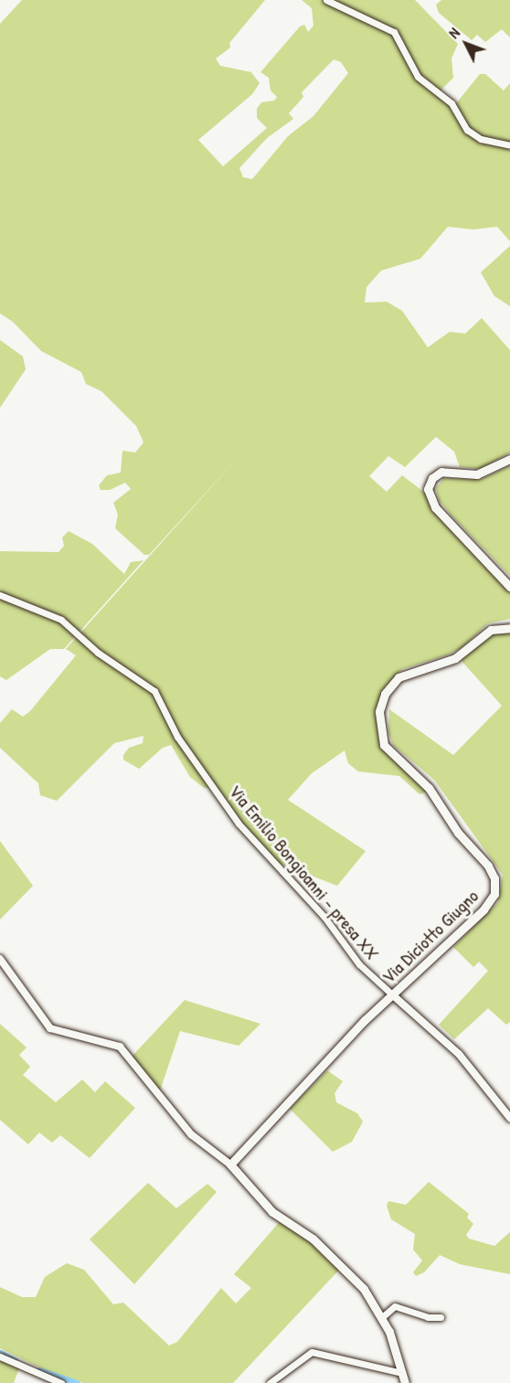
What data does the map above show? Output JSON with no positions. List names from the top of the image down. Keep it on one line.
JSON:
{"streets":{"main road":["Via Diciotto Giugno"],"street":["Via Emilio Bongioanni - presa XX"]},"crossings":[["Via Emilio Bongioanni - presa XX","Via Diciotto Giugno"]],"north":"top left"}
